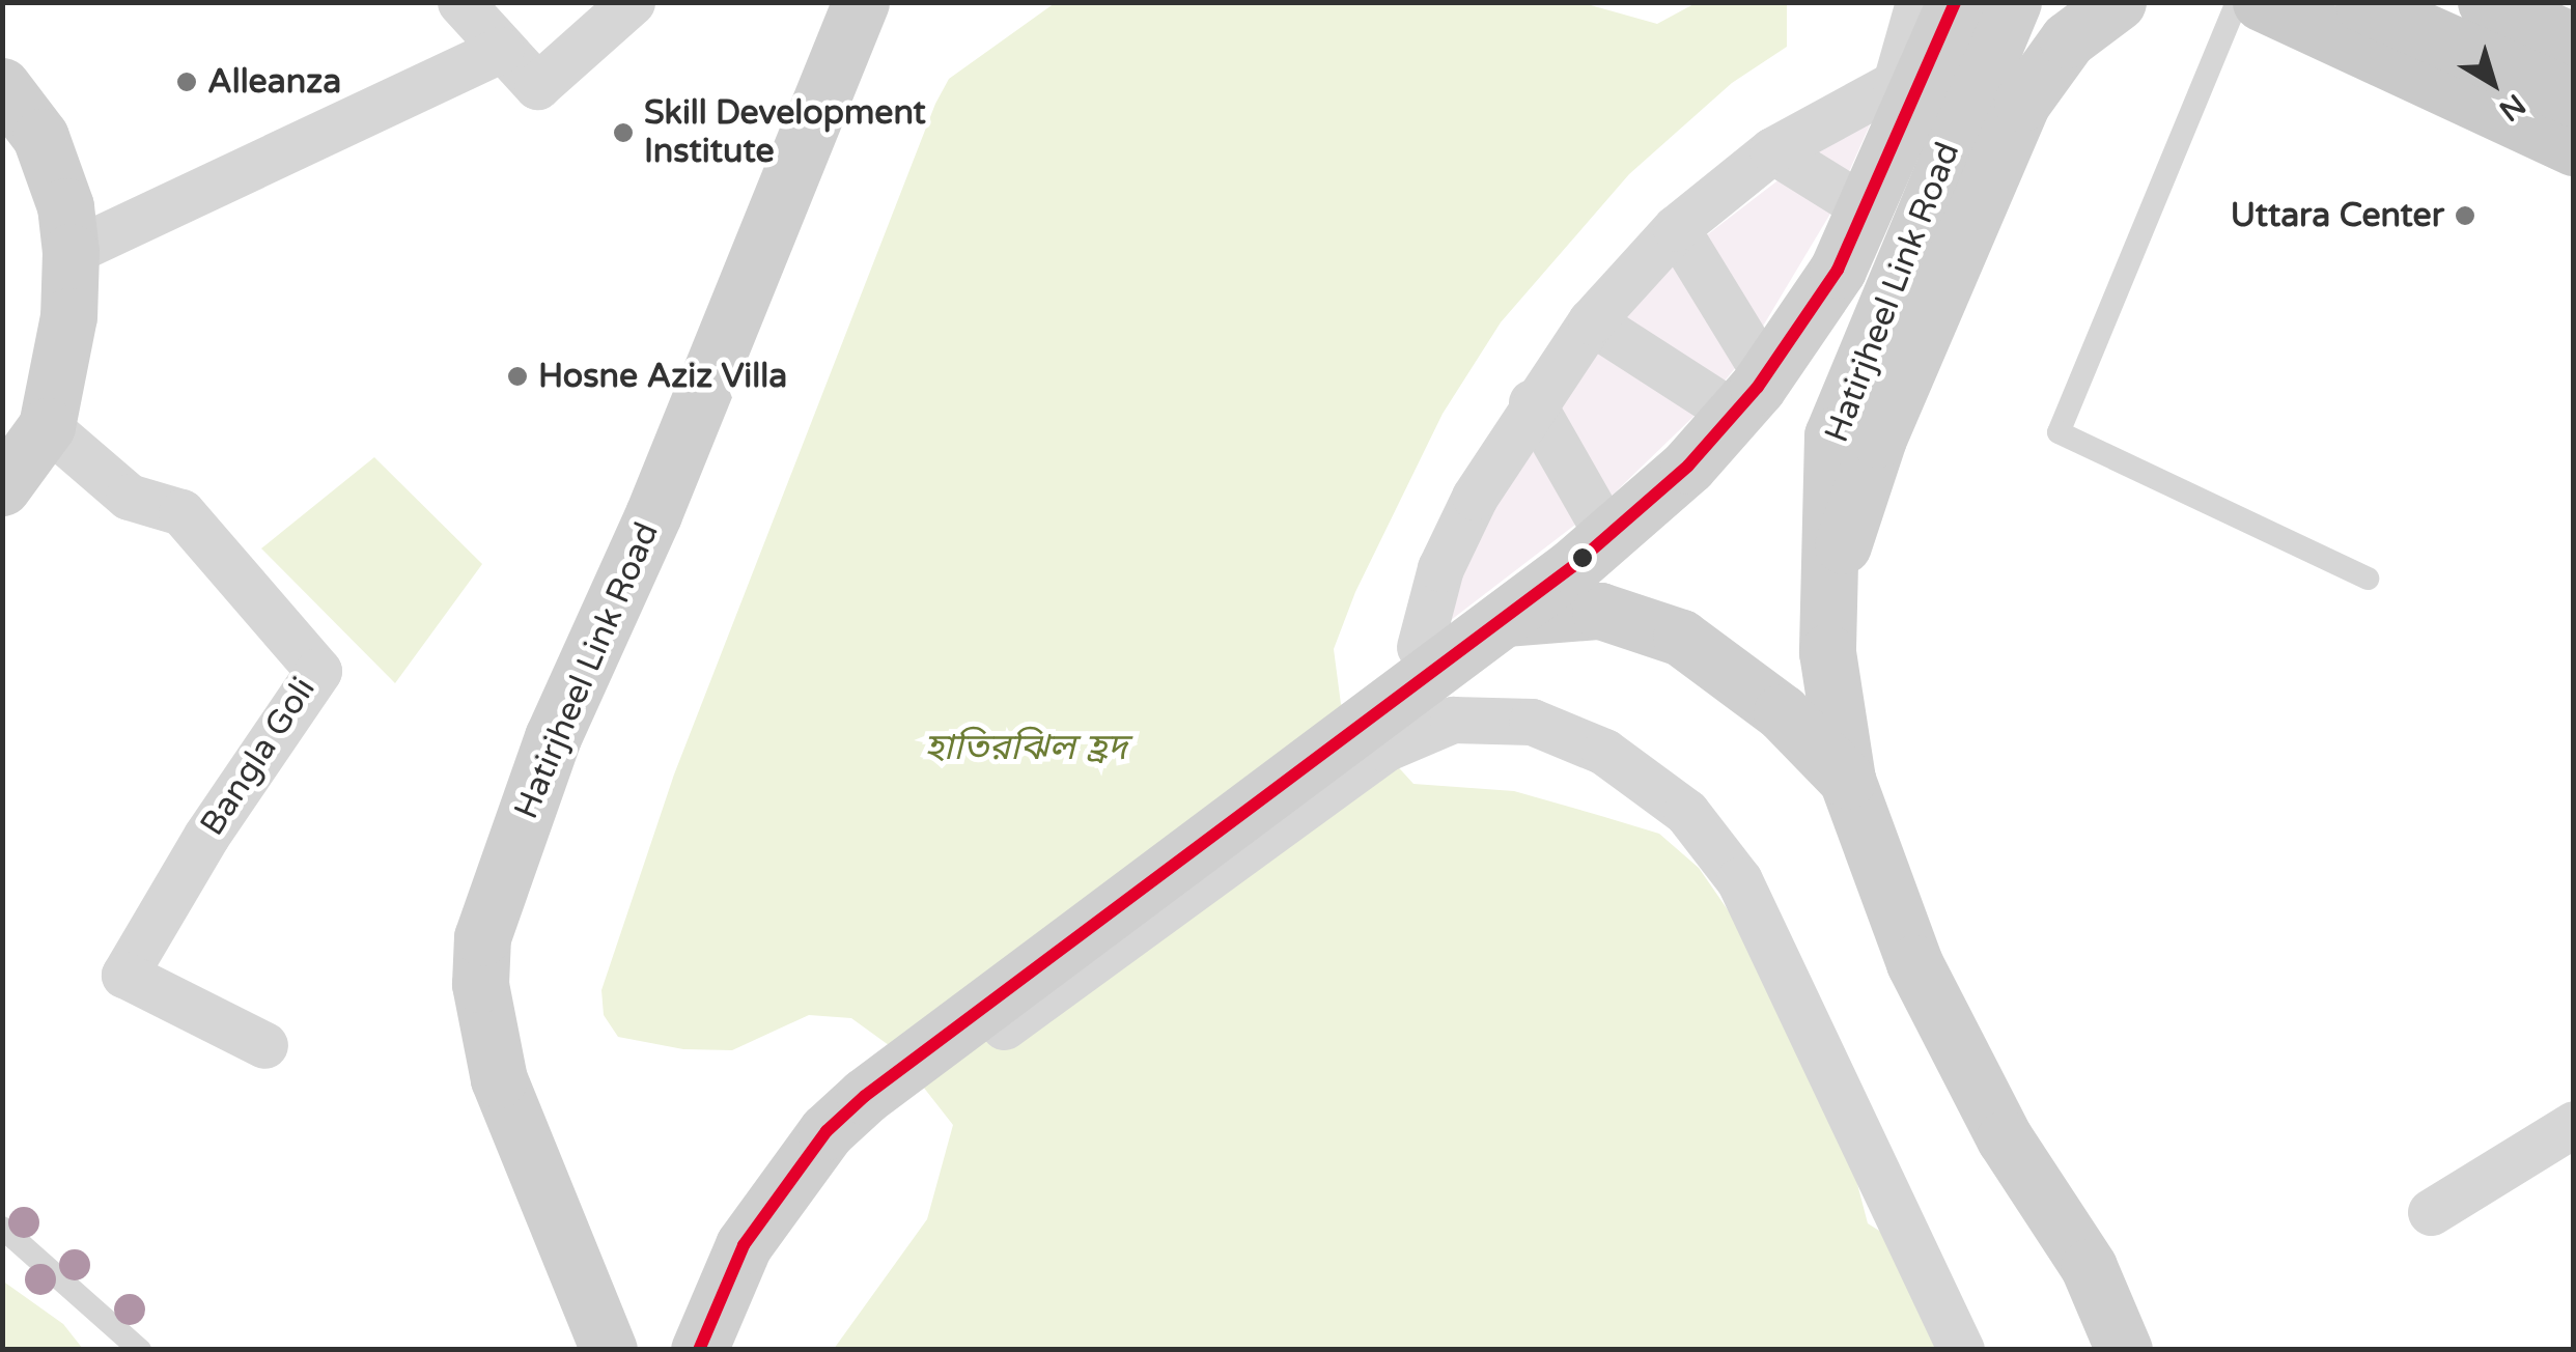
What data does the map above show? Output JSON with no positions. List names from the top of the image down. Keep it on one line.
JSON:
{"streets":{"main road":["Hatirjheel Link Road"],"street":["Bangla Goli"]},"water":["হাতিরঝিল হ্রদ"],"places":["Alleanza","Skill Development Institute","Uttara Center","Hosne Aziz Villa"],"north":"bottom right"}
